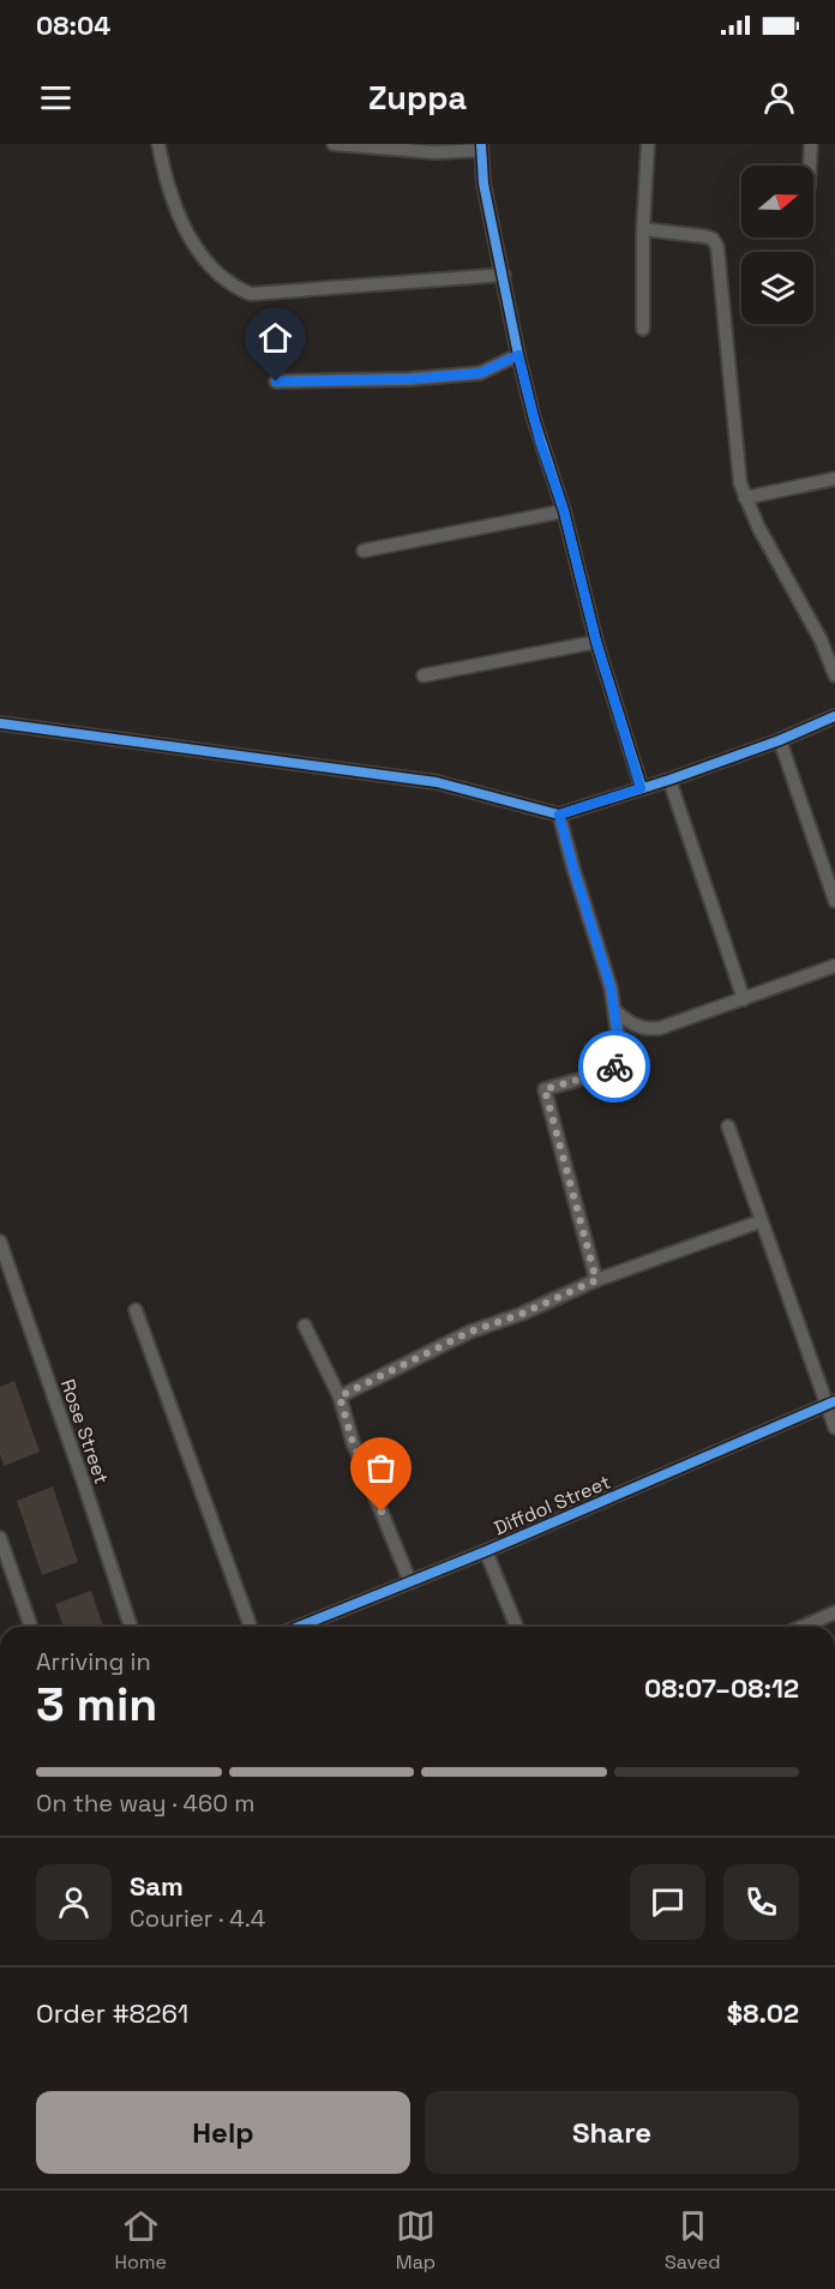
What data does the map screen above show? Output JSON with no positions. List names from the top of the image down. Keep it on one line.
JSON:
{"streets":{"street":["Rose Street","Diffdol Street"]},"north":"right","page":{"status":"08:04","header":"Zuppa","heading":["3 min","Arriving in","08:07–08:12"],"panel":["Sam","Courier · 4.4","Order #8261","$8.02"],"bar":"On the way · 460 m","buttons":["Help","Share"],"tabs":["Home","Map","Saved"]}}
